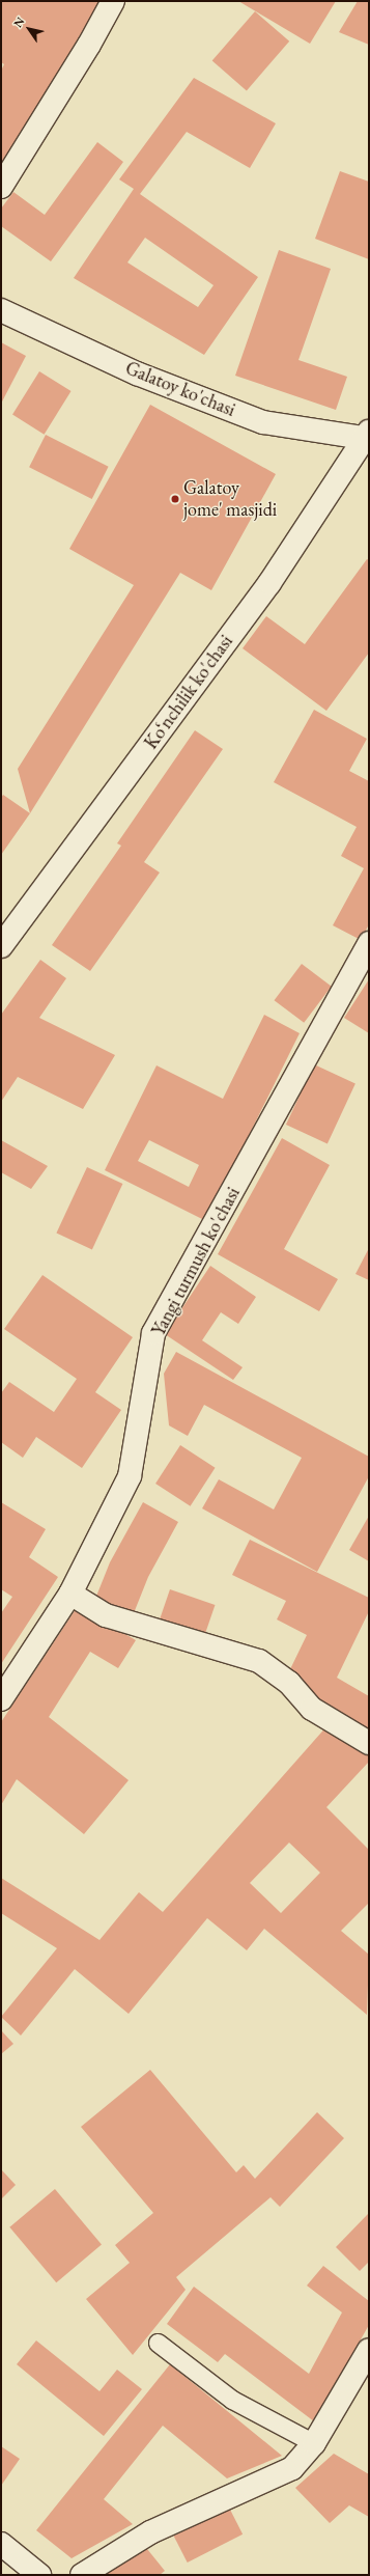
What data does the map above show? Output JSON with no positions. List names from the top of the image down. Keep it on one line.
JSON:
{"streets":{"street":["Galatoy ko'chasi","Ko‘nchilik ko'chasi","Yangi turmush ko'chasi"]},"crossings":[["Galatoy ko'chasi","Ko‘nchilik ko'chasi"]],"places":["Galatoy jome' masjidi"],"north":"top left"}
